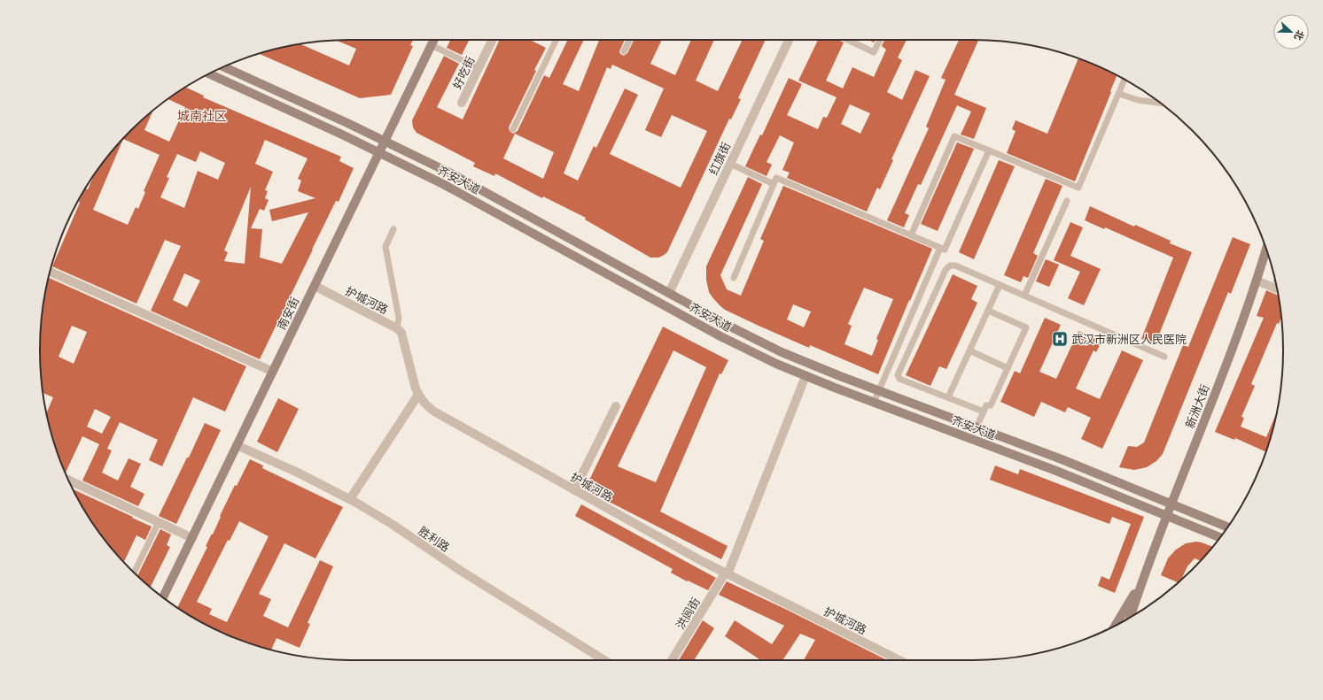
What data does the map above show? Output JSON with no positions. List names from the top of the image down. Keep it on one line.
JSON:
{"streets":{"main road":["齐安大道","南安街","新洲大街"],"street":["好吃街","红旗街","护城河路","胜利路","洪闾街"]},"crossings":[["红旗街","齐安大道"],["齐安大道","南安街"],["齐安大道","新洲大街"],["齐安大道","洪闾街"],["护城河路","南安街"],["护城河路","洪闾街"],["南安街","胜利路"]],"districts":["城南社区"],"places":{"hospital":["武汉市新洲区人民医院"]},"north":"right"}
